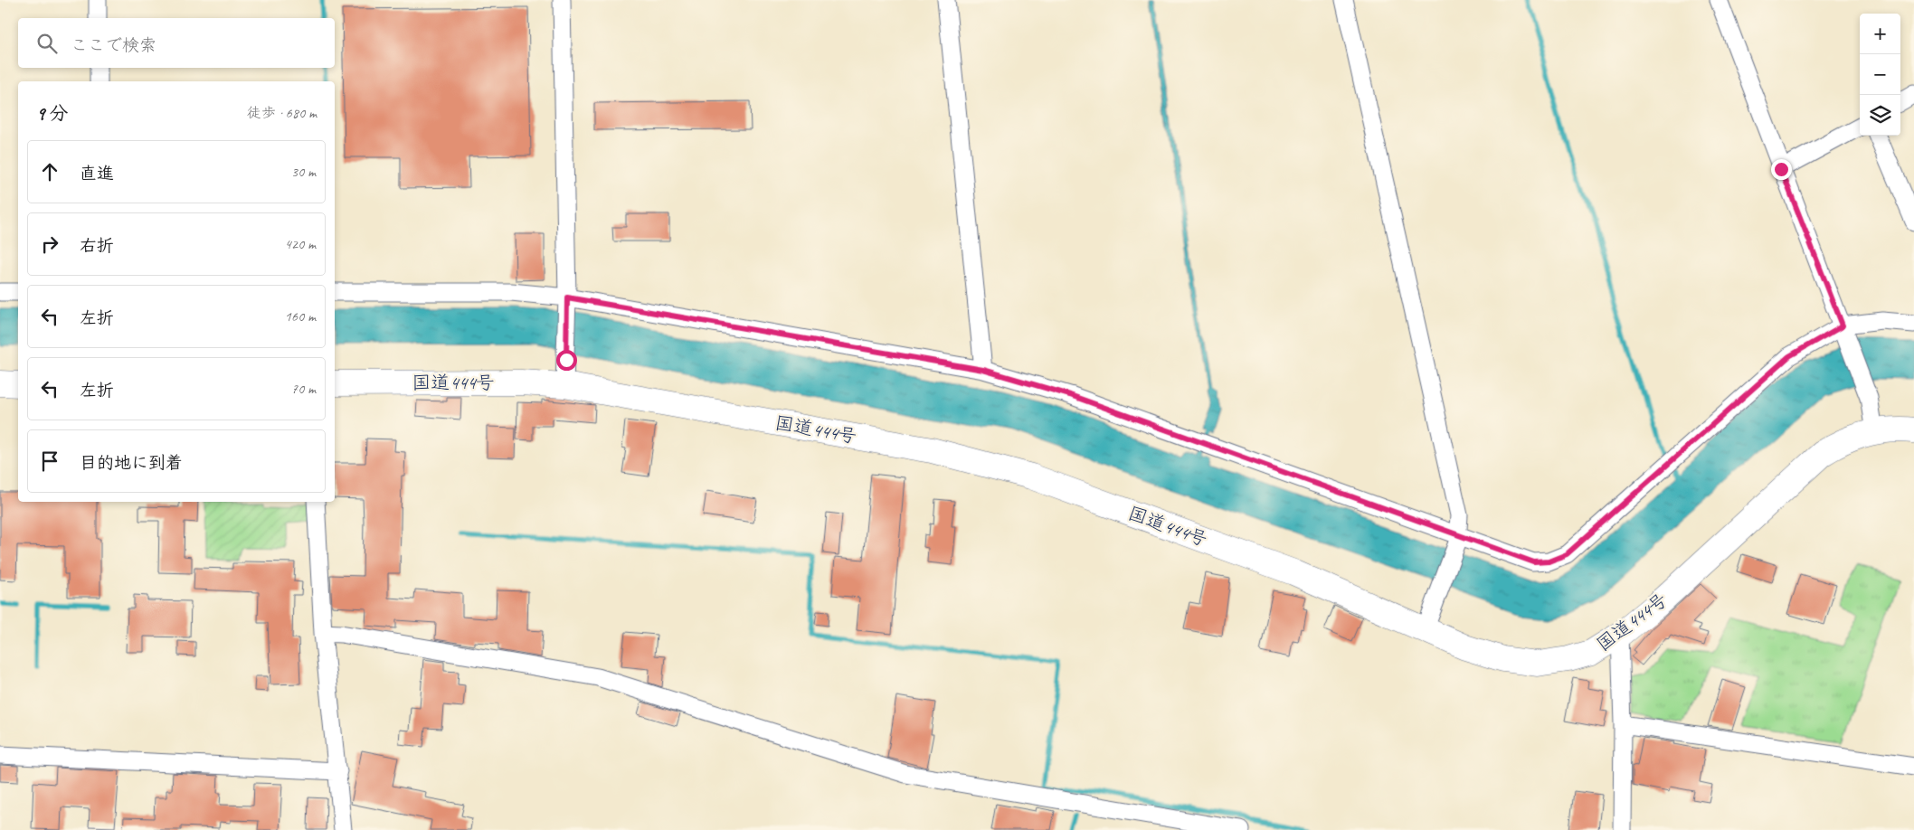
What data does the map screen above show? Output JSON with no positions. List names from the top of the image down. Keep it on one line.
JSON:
{"streets":{"highway":["国道444号"]},"page":{"map_buttons":["+","−"],"search":"ここで検索","heading":["9 分","徒歩 · 680 m"],"list":[["直進","30 m"],["右折","420 m"],["左折","160 m"],["左折","70 m"],"目的地に到着"]}}
